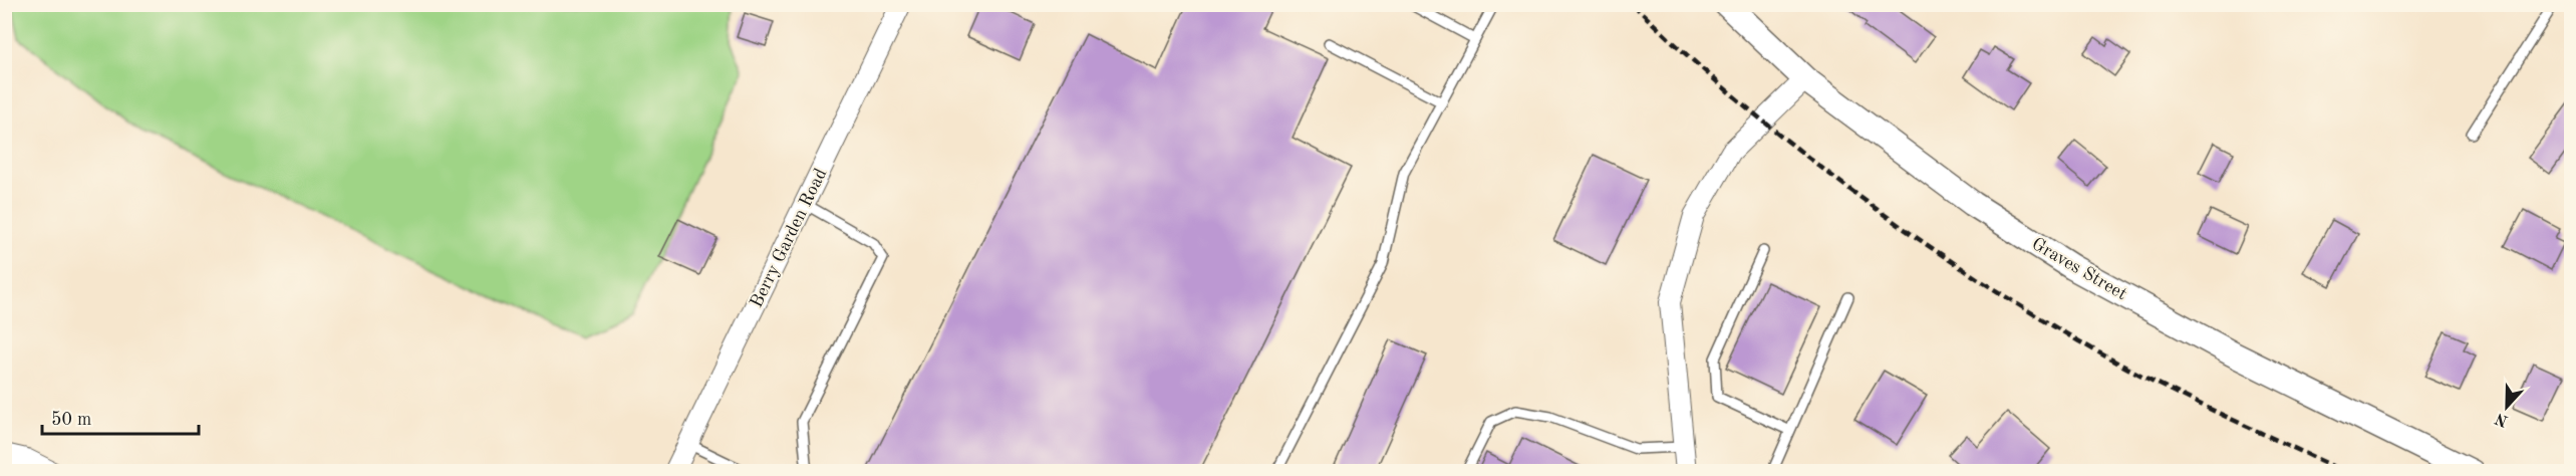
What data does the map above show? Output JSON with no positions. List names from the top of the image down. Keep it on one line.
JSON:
{"streets":{"street":["Berry Garden Road","Graves Street"]},"scale_bar":"50 m","north":"bottom"}
